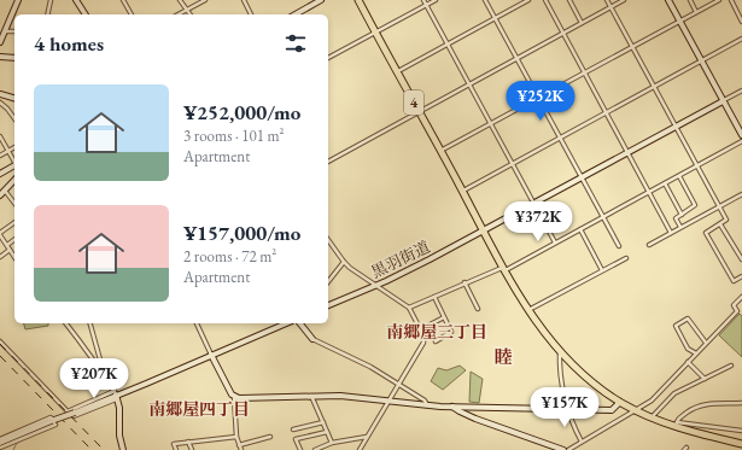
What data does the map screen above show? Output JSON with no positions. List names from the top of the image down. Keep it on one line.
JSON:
{"streets":{"highway":["4"],"street":["黒羽街道"]},"crossings":[["4","黒羽街道"]],"districts":["南郷屋三丁目","睦","南郷屋四丁目"],"page":{"heading":"4 homes","list":[{"name":"¥252,000/mo","note":"3 rooms · 101 m² · Apartment"},{"name":"¥157,000/mo","note":"2 rooms · 72 m² · Apartment"}],"price":["¥252K","¥372K","¥207K","¥157K"]}}
